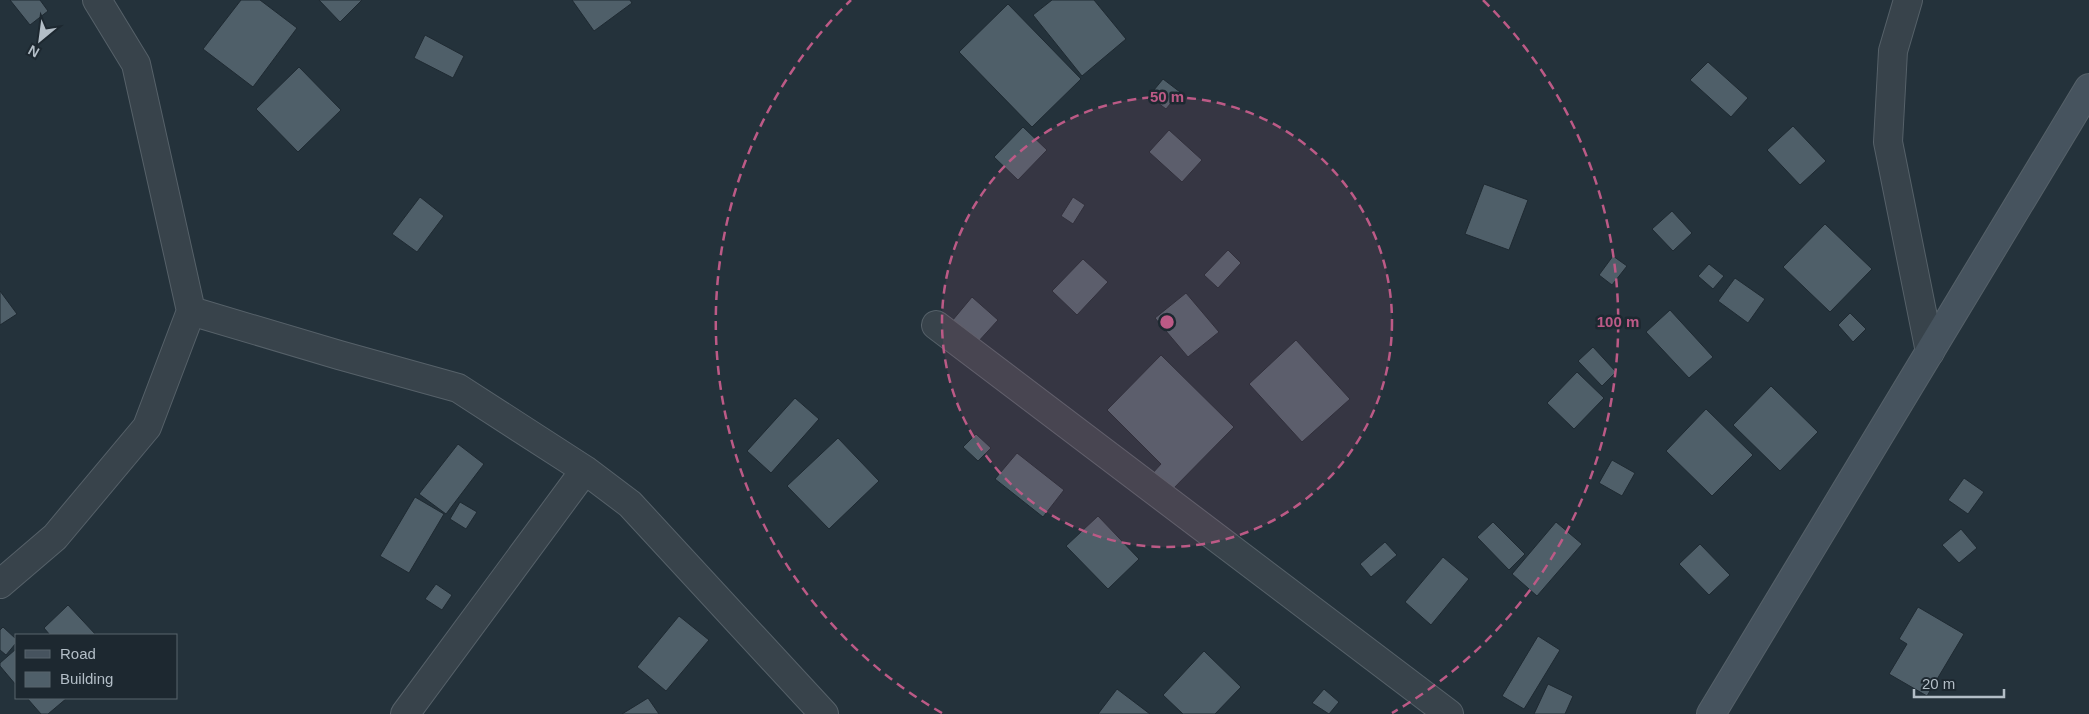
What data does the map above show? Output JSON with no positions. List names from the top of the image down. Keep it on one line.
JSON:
{"legend":["Road","Building"],"scale_bar":"20 m","north":"bottom left","rings":["50 m","100 m"]}
